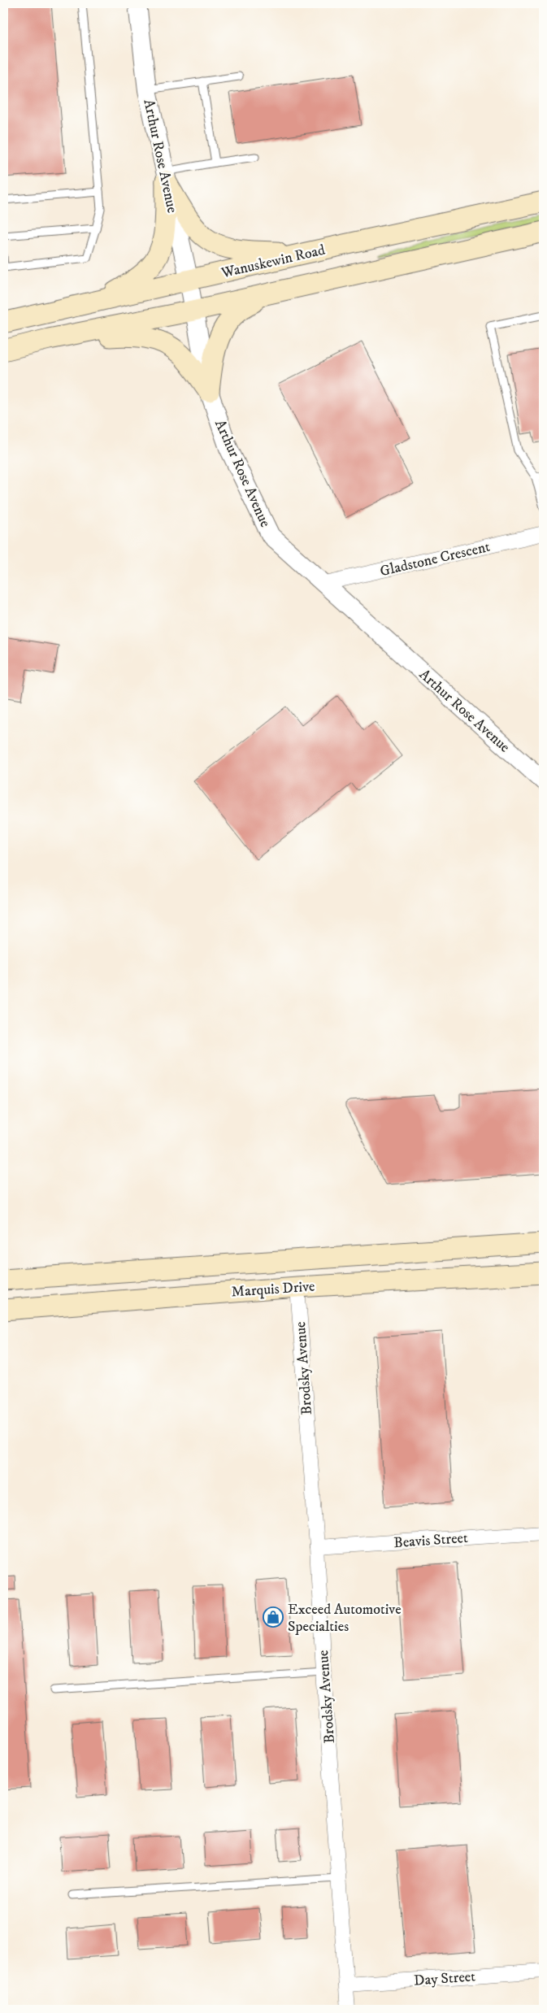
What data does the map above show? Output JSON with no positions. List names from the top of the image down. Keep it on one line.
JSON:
{"streets":{"main road":["Wanuskewin Road","Marquis Drive"],"street":["Arthur Rose Avenue","Gladstone Crescent","Brodsky Avenue","Beavis Street","Day Street"]},"crossings":[["Arthur Rose Avenue","Wanuskewin Road"],["Arthur Rose Avenue","Gladstone Crescent"],["Marquis Drive","Brodsky Avenue"],["Brodsky Avenue","Beavis Street"],["Brodsky Avenue","Day Street"]],"places":{"shop":["Exceed Automotive Specialties"]}}
